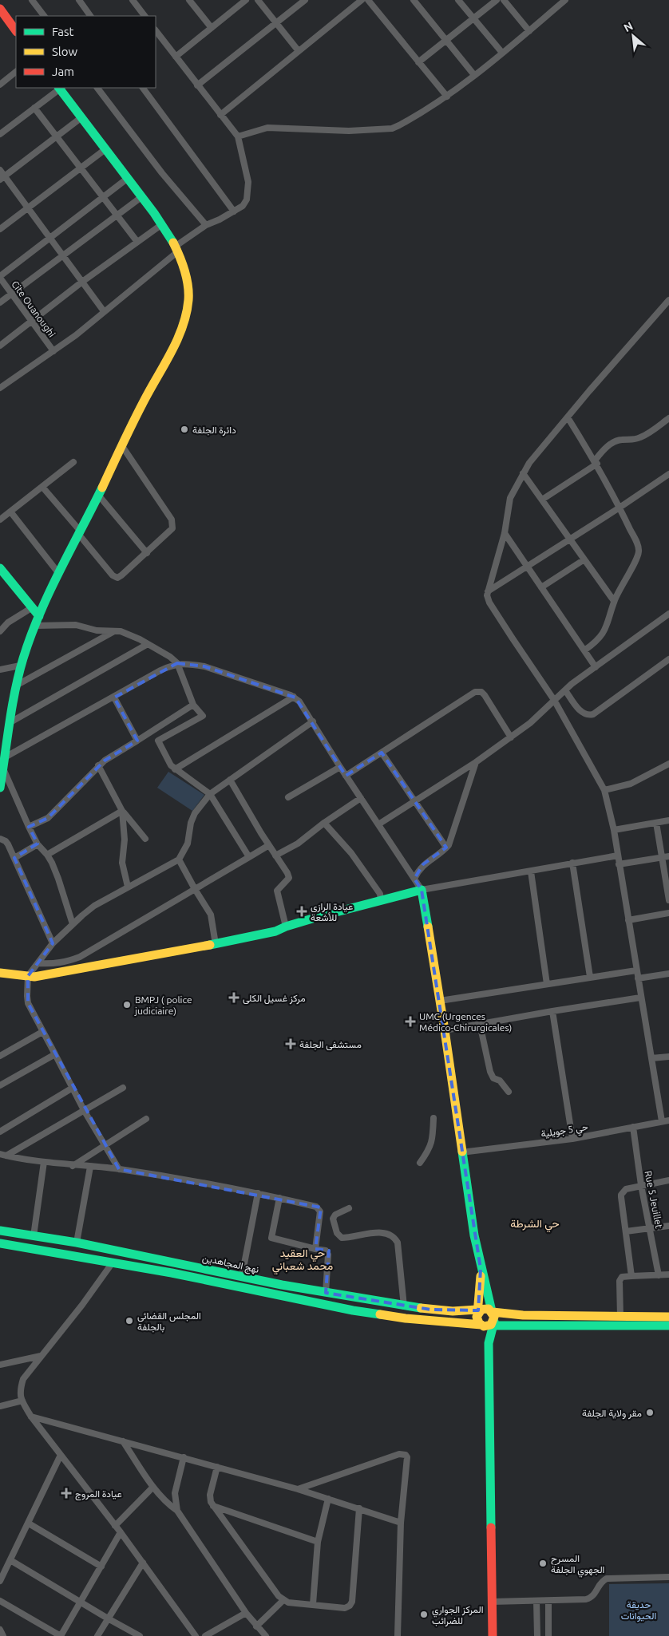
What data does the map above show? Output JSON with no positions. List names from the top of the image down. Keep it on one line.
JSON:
{"streets":{"street":["Cite Ouanoughi","حي 5 جويلية","Rue 5 Jeuillet","نهج المجاهدين"]},"crossings":[["حي 5 جويلية","Rue 5 Jeuillet"]],"districts":["حي الشرطة","حي العقيد محمد شعباني"],"parks":["حديقة الحيوانات"],"places":{"other":["دائرة الجلفة","BMPJ ( police judiciaire)","المجلس القضائي بالجلفة","مقر ولاية الجلفة","المسرح الجهوي الجلفة","المركز الجواري للضرائب"],"health":["عيادة الرازي للأشعة","مركز غسيل الكلى","UMC (Urgences Médico-Chirurgicales)","مستشفى الجلفة","عيادة المروج"]},"legend":["Fast","Slow","Jam"],"north":"top left"}
